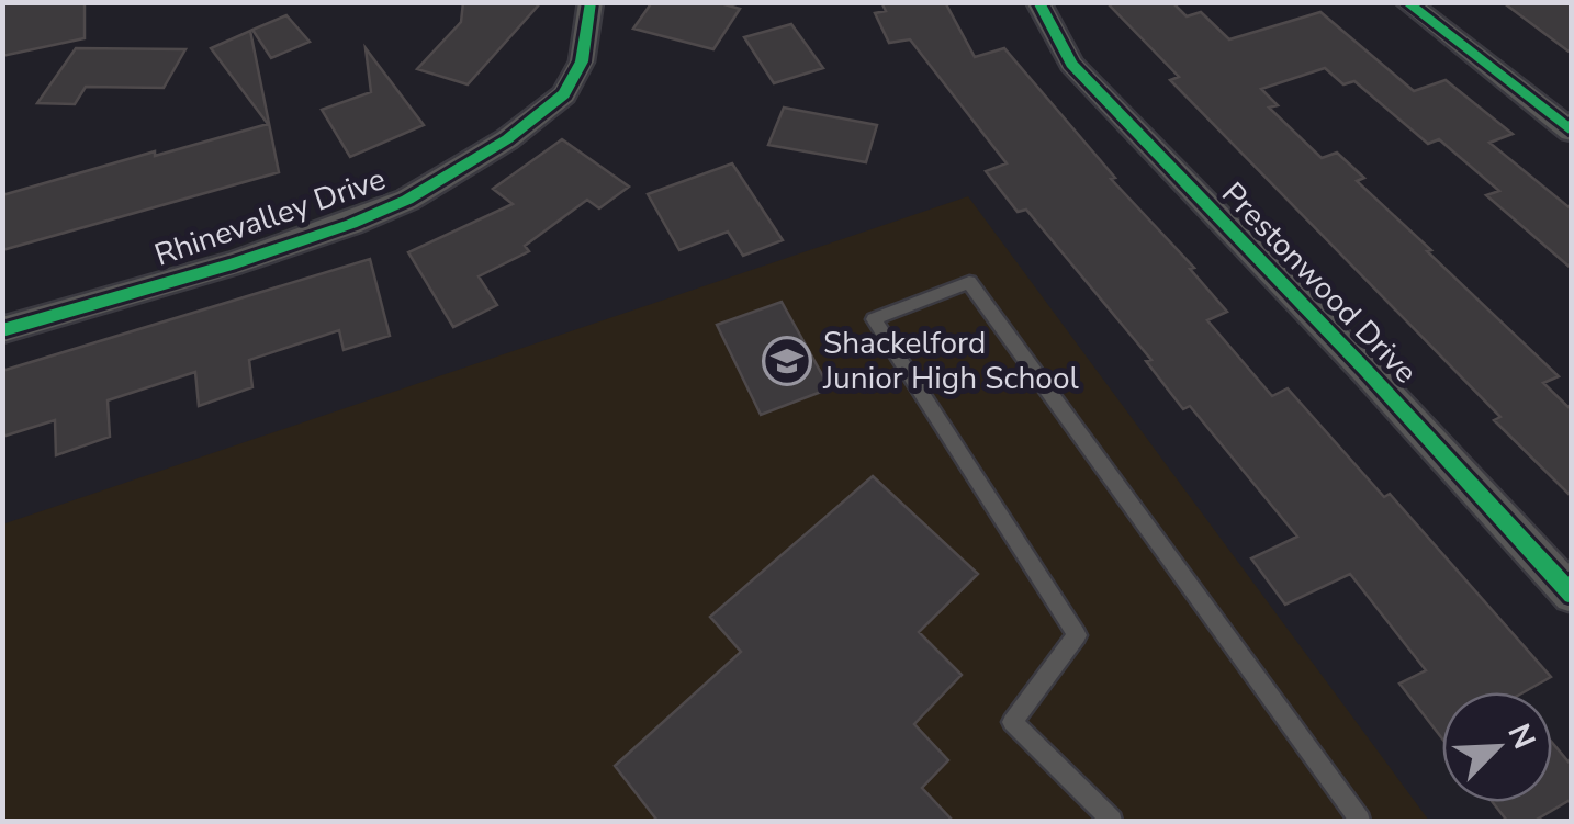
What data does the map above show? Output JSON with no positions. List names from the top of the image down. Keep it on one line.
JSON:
{"streets":{"street":["Rhinevalley Drive","Prestonwood Drive"]},"places":{"school or university":["Shackelford Junior High School"]},"north":"top right"}
